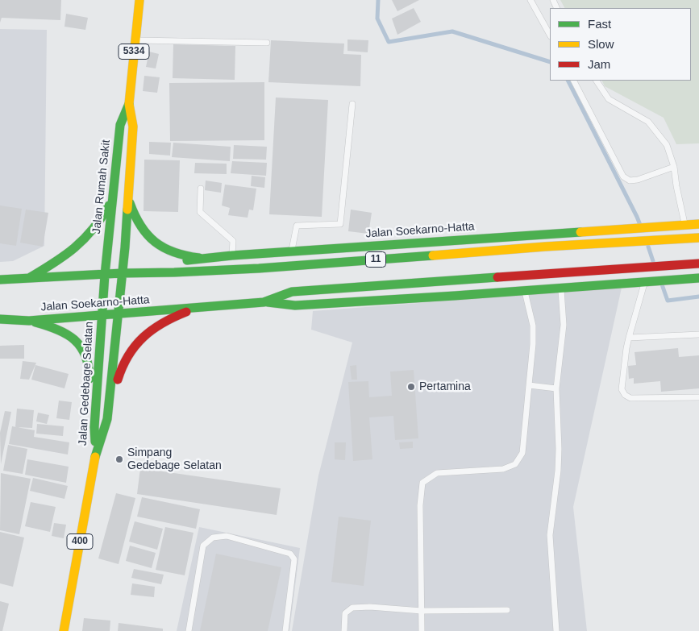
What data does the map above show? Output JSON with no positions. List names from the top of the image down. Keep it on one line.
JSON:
{"streets":{"main road":["5334","Jalan Rumah Sakit","Jalan Soekarno-Hatta","11","Jalan Gedebage Selatan","400"]},"crossings":[["Jalan Rumah Sakit","Jalan Soekarno-Hatta"],["Jalan Rumah Sakit","Jalan Gedebage Selatan"],["Jalan Soekarno-Hatta","Jalan Gedebage Selatan"]],"places":["Pertamina","Simpang Gedebage Selatan"],"legend":["Fast","Slow","Jam"]}
